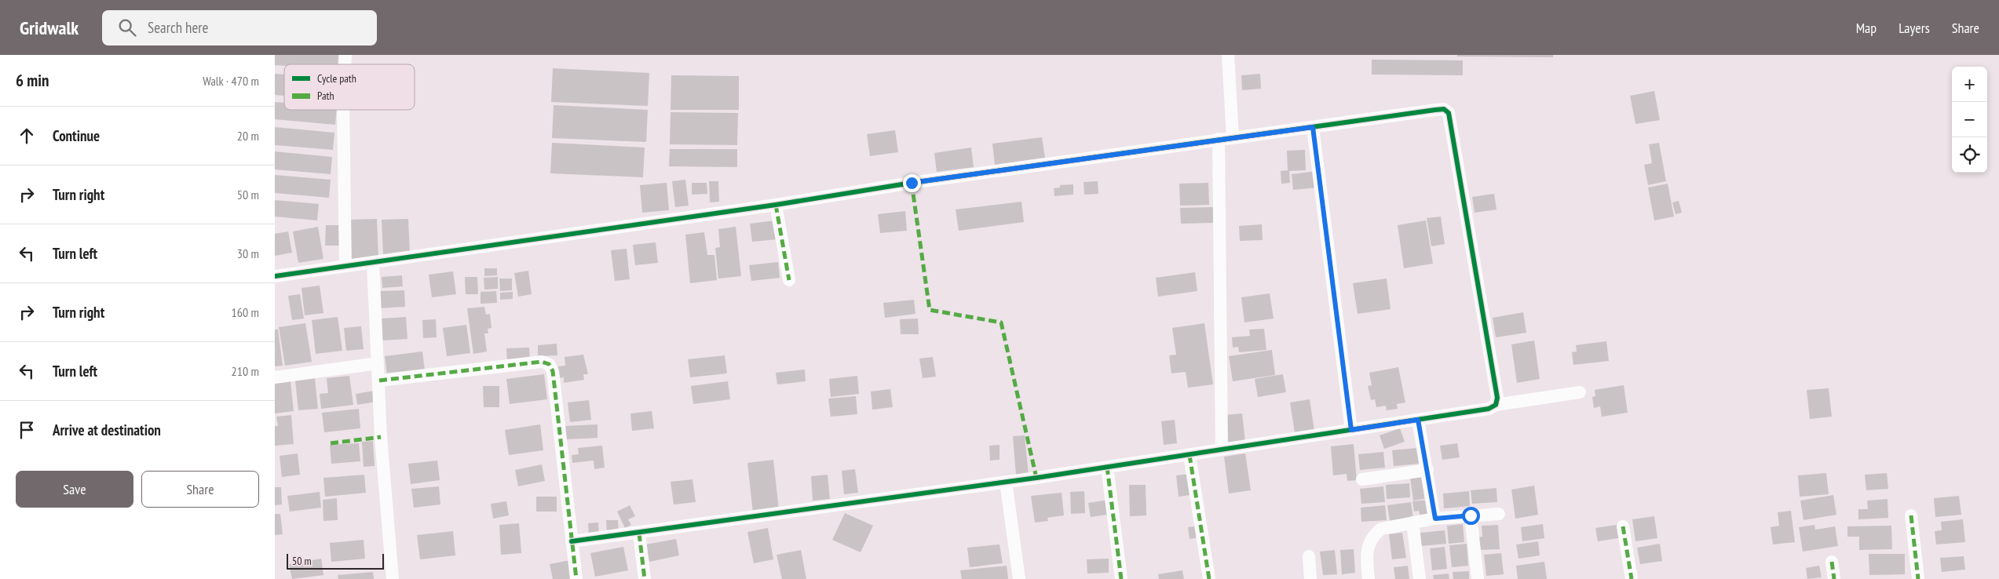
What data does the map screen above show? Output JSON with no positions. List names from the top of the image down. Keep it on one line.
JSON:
{"legend":["Cycle path","Path"],"scale_bar":"50 m","page":{"header":"Gridwalk","search":"Search here","nav":["Map","Layers","Share"],"heading":["6 min","Walk · 470 m"],"map_buttons":["+","−"],"list":[["Continue","20 m"],["Turn right","50 m"],["Turn left","30 m"],["Turn right","160 m"],["Turn left","210 m"],"Arrive at destination"],"buttons":["Save","Share"],"scale":"50 m"}}
